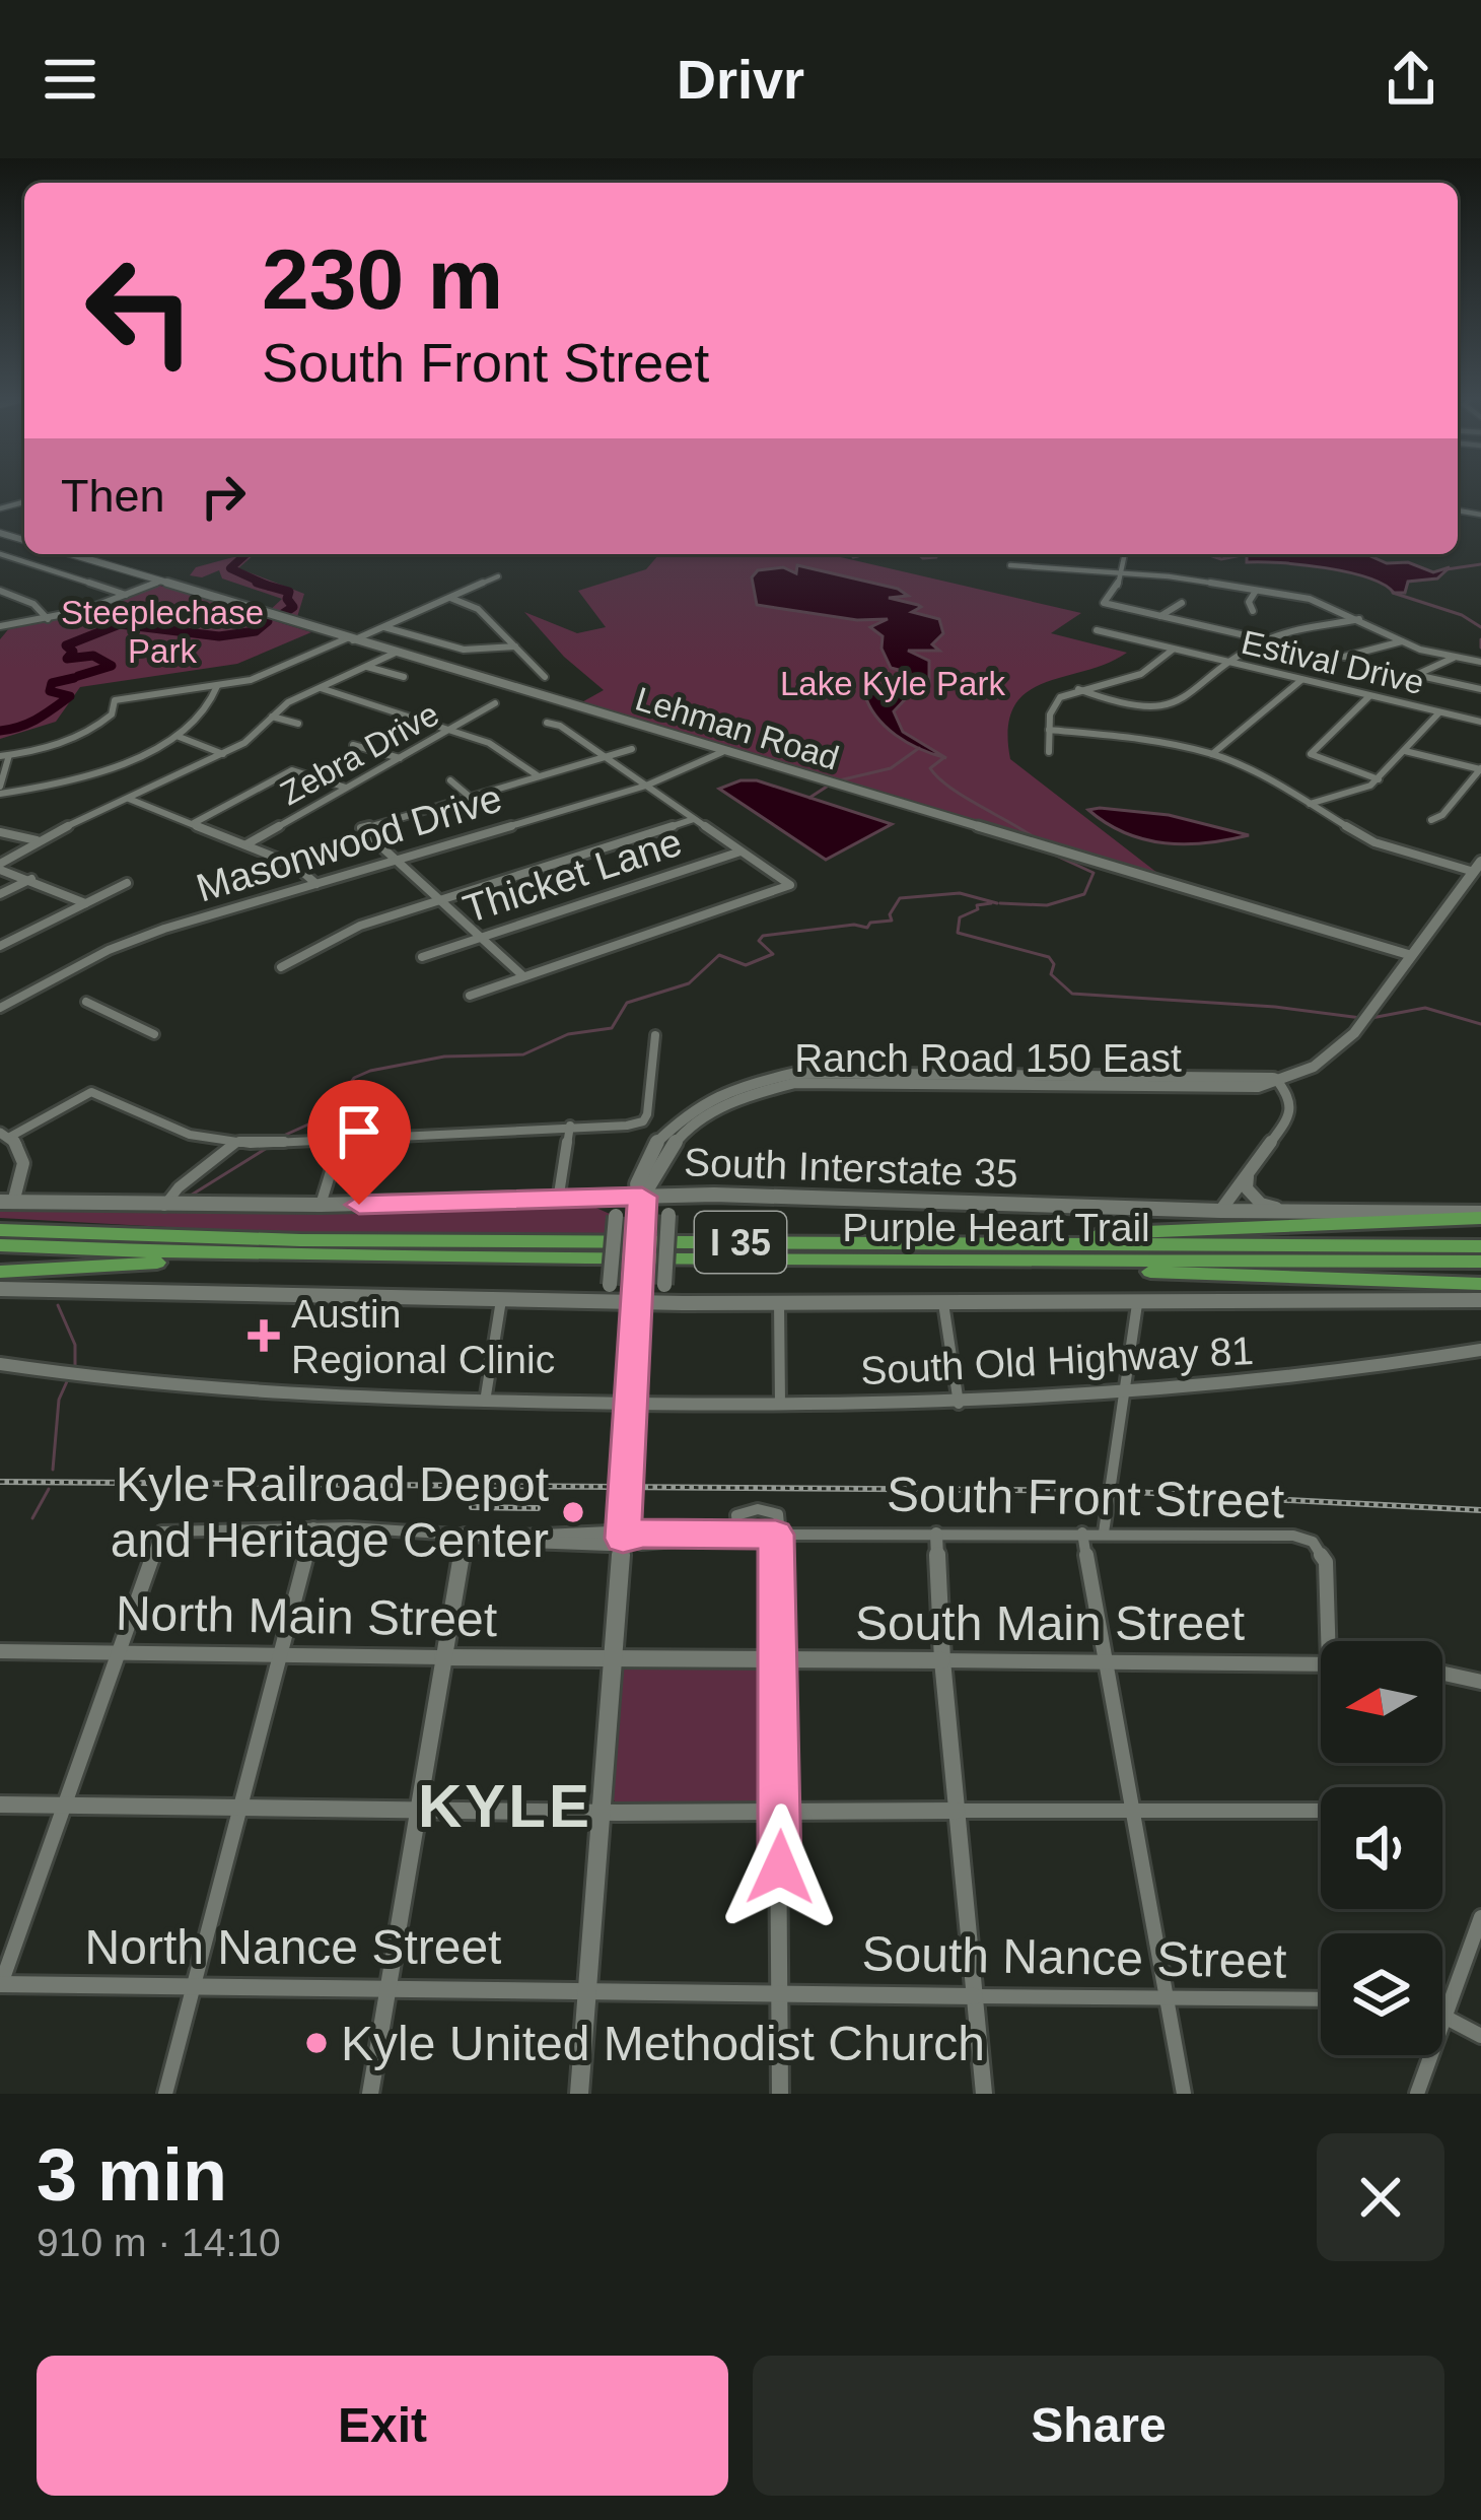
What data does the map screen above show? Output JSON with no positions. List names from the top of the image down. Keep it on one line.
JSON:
{"streets":{"highway":["Purple Heart Trail","I 35"],"main road":["Ranch Road 150 East","South Interstate 35"],"street":["Estival Drive","Lehman Road","Zebra Drive","Masonwood Drive","Thicket Lane","South Old Highway 81","South Front Street","North Main Street","South Main Street","North Nance Street","South Nance Street"]},"crossings":[["Lehman Road","Masonwood Drive"],["Lehman Road","Ranch Road 150 East"],["Ranch Road 150 East","South Interstate 35"],["North Main Street","South Main Street"],["North Nance Street","South Nance Street"]],"districts":["KYLE"],"parks":["Steeplechase Park","Lake Kyle Park"],"places":{"health":["Austin Regional Clinic"],"other":["Kyle Railroad Depot and Heritage Center","Kyle United Methodist Church"]},"north":"left","page":{"header":"Drivr","turn":["230 m","South Front Street"],"then":"Then","heading":["3 min","910 m · 14:10"],"buttons":["Exit","Share"]}}
